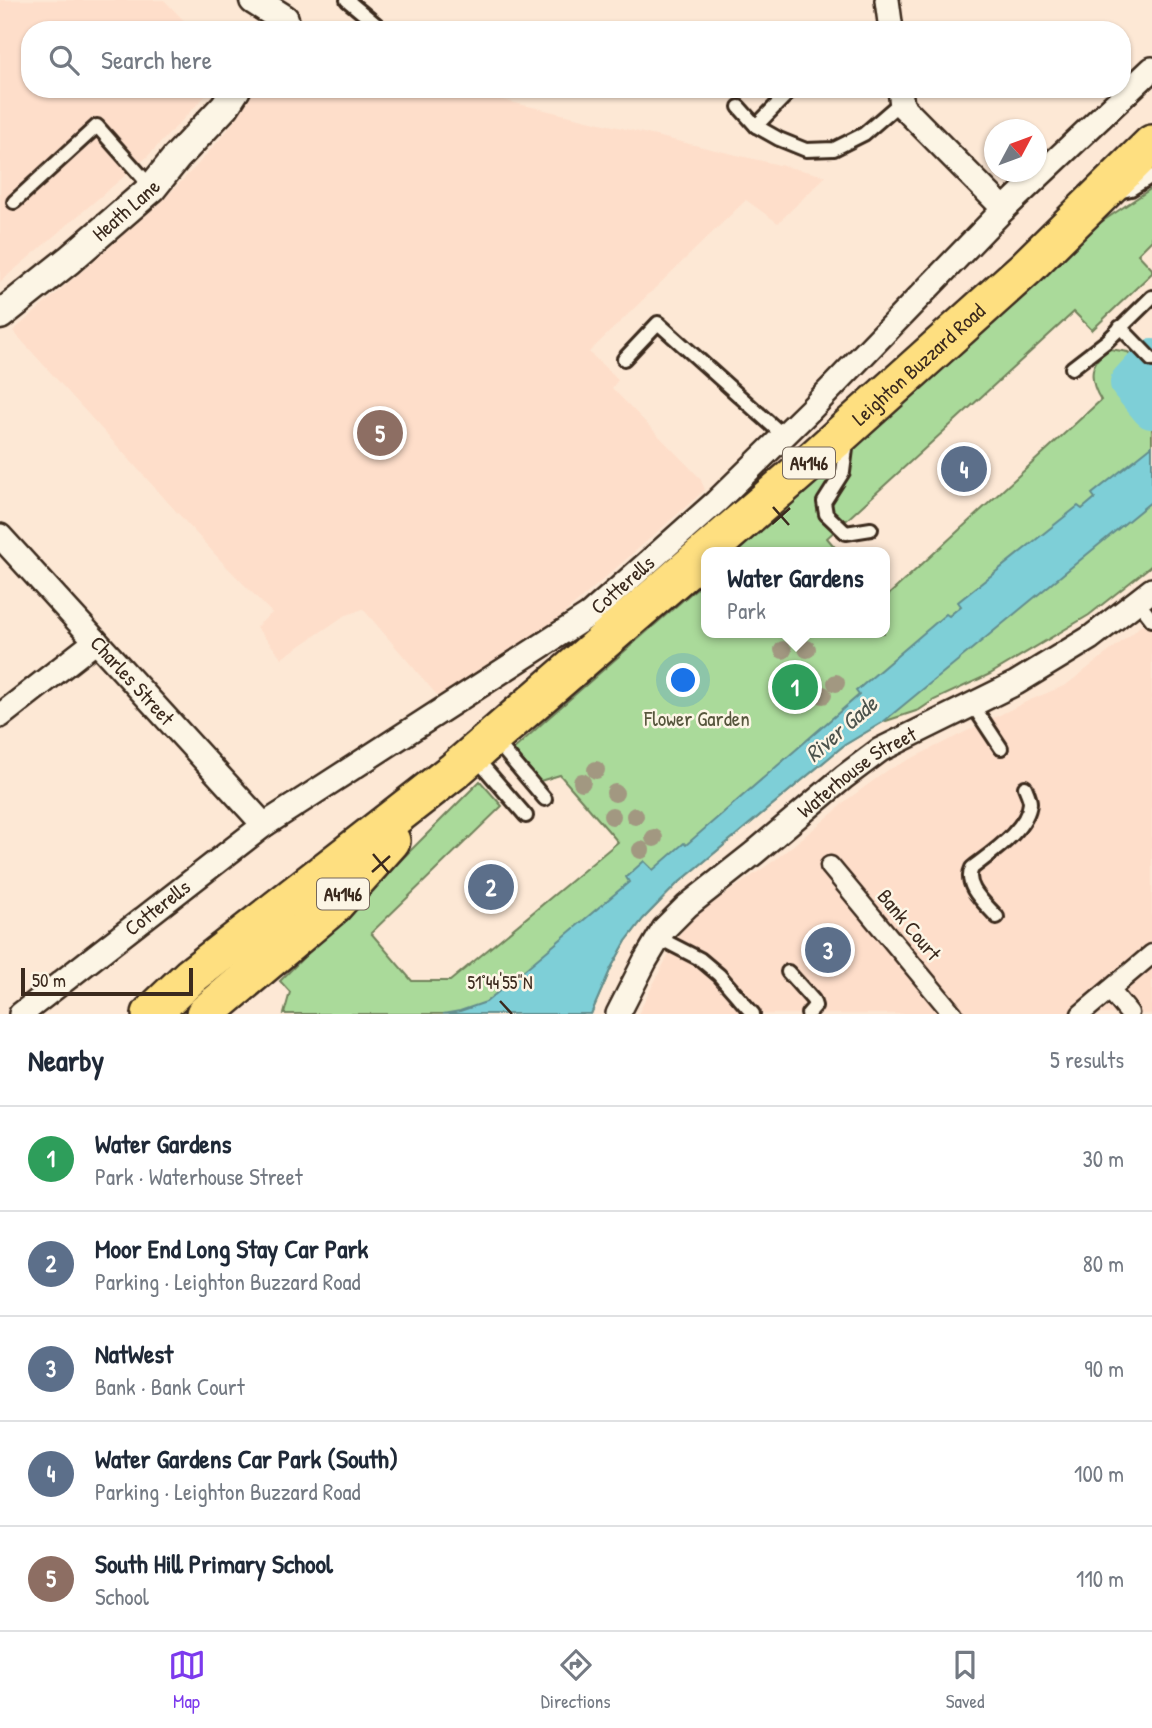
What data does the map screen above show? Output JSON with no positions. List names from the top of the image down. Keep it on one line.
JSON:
{"streets":{"main road":["Leighton Buzzard Road","A4146"],"street":["Heath Lane","Cotterells","Charles Street","Waterhouse Street","Bank Court"]},"crossings":[["Cotterells","Charles Street"]],"water":["River Gade"],"parks":["Flower Garden"],"scale_bar":"50 m","north":"top right","page":{"search":"Search here","pins":["5","4","1","2","3"],"popup":["Water Gardens","Park"],"scale":"50 m","heading":["Nearby","5 results"],"list":[{"mark":"1","name":"Water Gardens","note":"Park · Waterhouse Street","value":"30 m"},{"mark":"2","name":"Moor End Long Stay Car Park","note":"Parking · Leighton Buzzard Road","value":"80 m"},{"mark":"3","name":"NatWest","note":"Bank · Bank Court","value":"90 m"},{"mark":"4","name":"Water Gardens Car Park (South)","note":"Parking · Leighton Buzzard Road","value":"100 m"},{"mark":"5","name":"South Hill Primary School","note":"School","value":"110 m"}],"nav":["Map","Directions","Saved"]},"coordinates":["51°44'55\"N"]}
